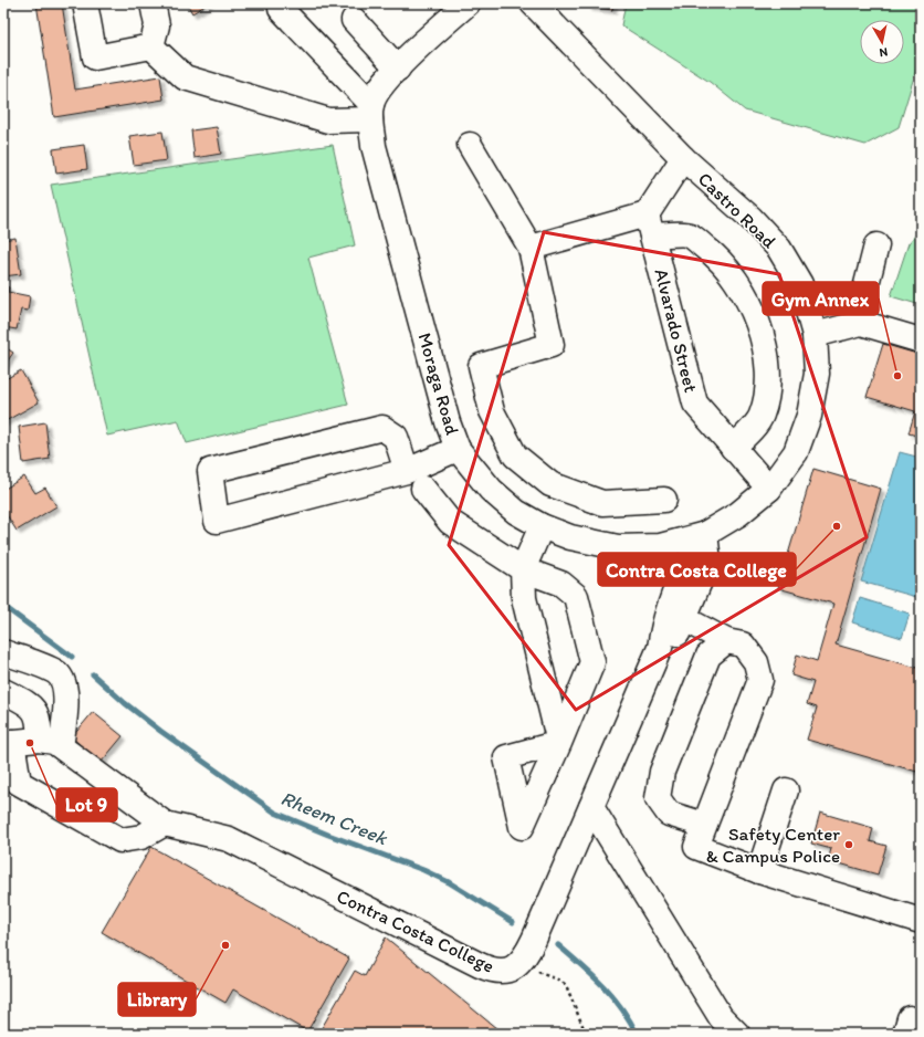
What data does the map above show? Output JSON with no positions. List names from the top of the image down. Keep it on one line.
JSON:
{"streets":{"street":["Castro Road","Alvarado Street","Moraga Road","Contra Costa College"]},"crossings":[["Castro Road","Alvarado Street"],["Castro Road","Moraga Road"],["Alvarado Street","Moraga Road"],["Moraga Road","Contra Costa College"]],"water":["Rheem Creek"],"places":["Gym Annex","Contra Costa College","Lot 9","Safety Center & Campus Police","Library"],"north":"bottom"}
